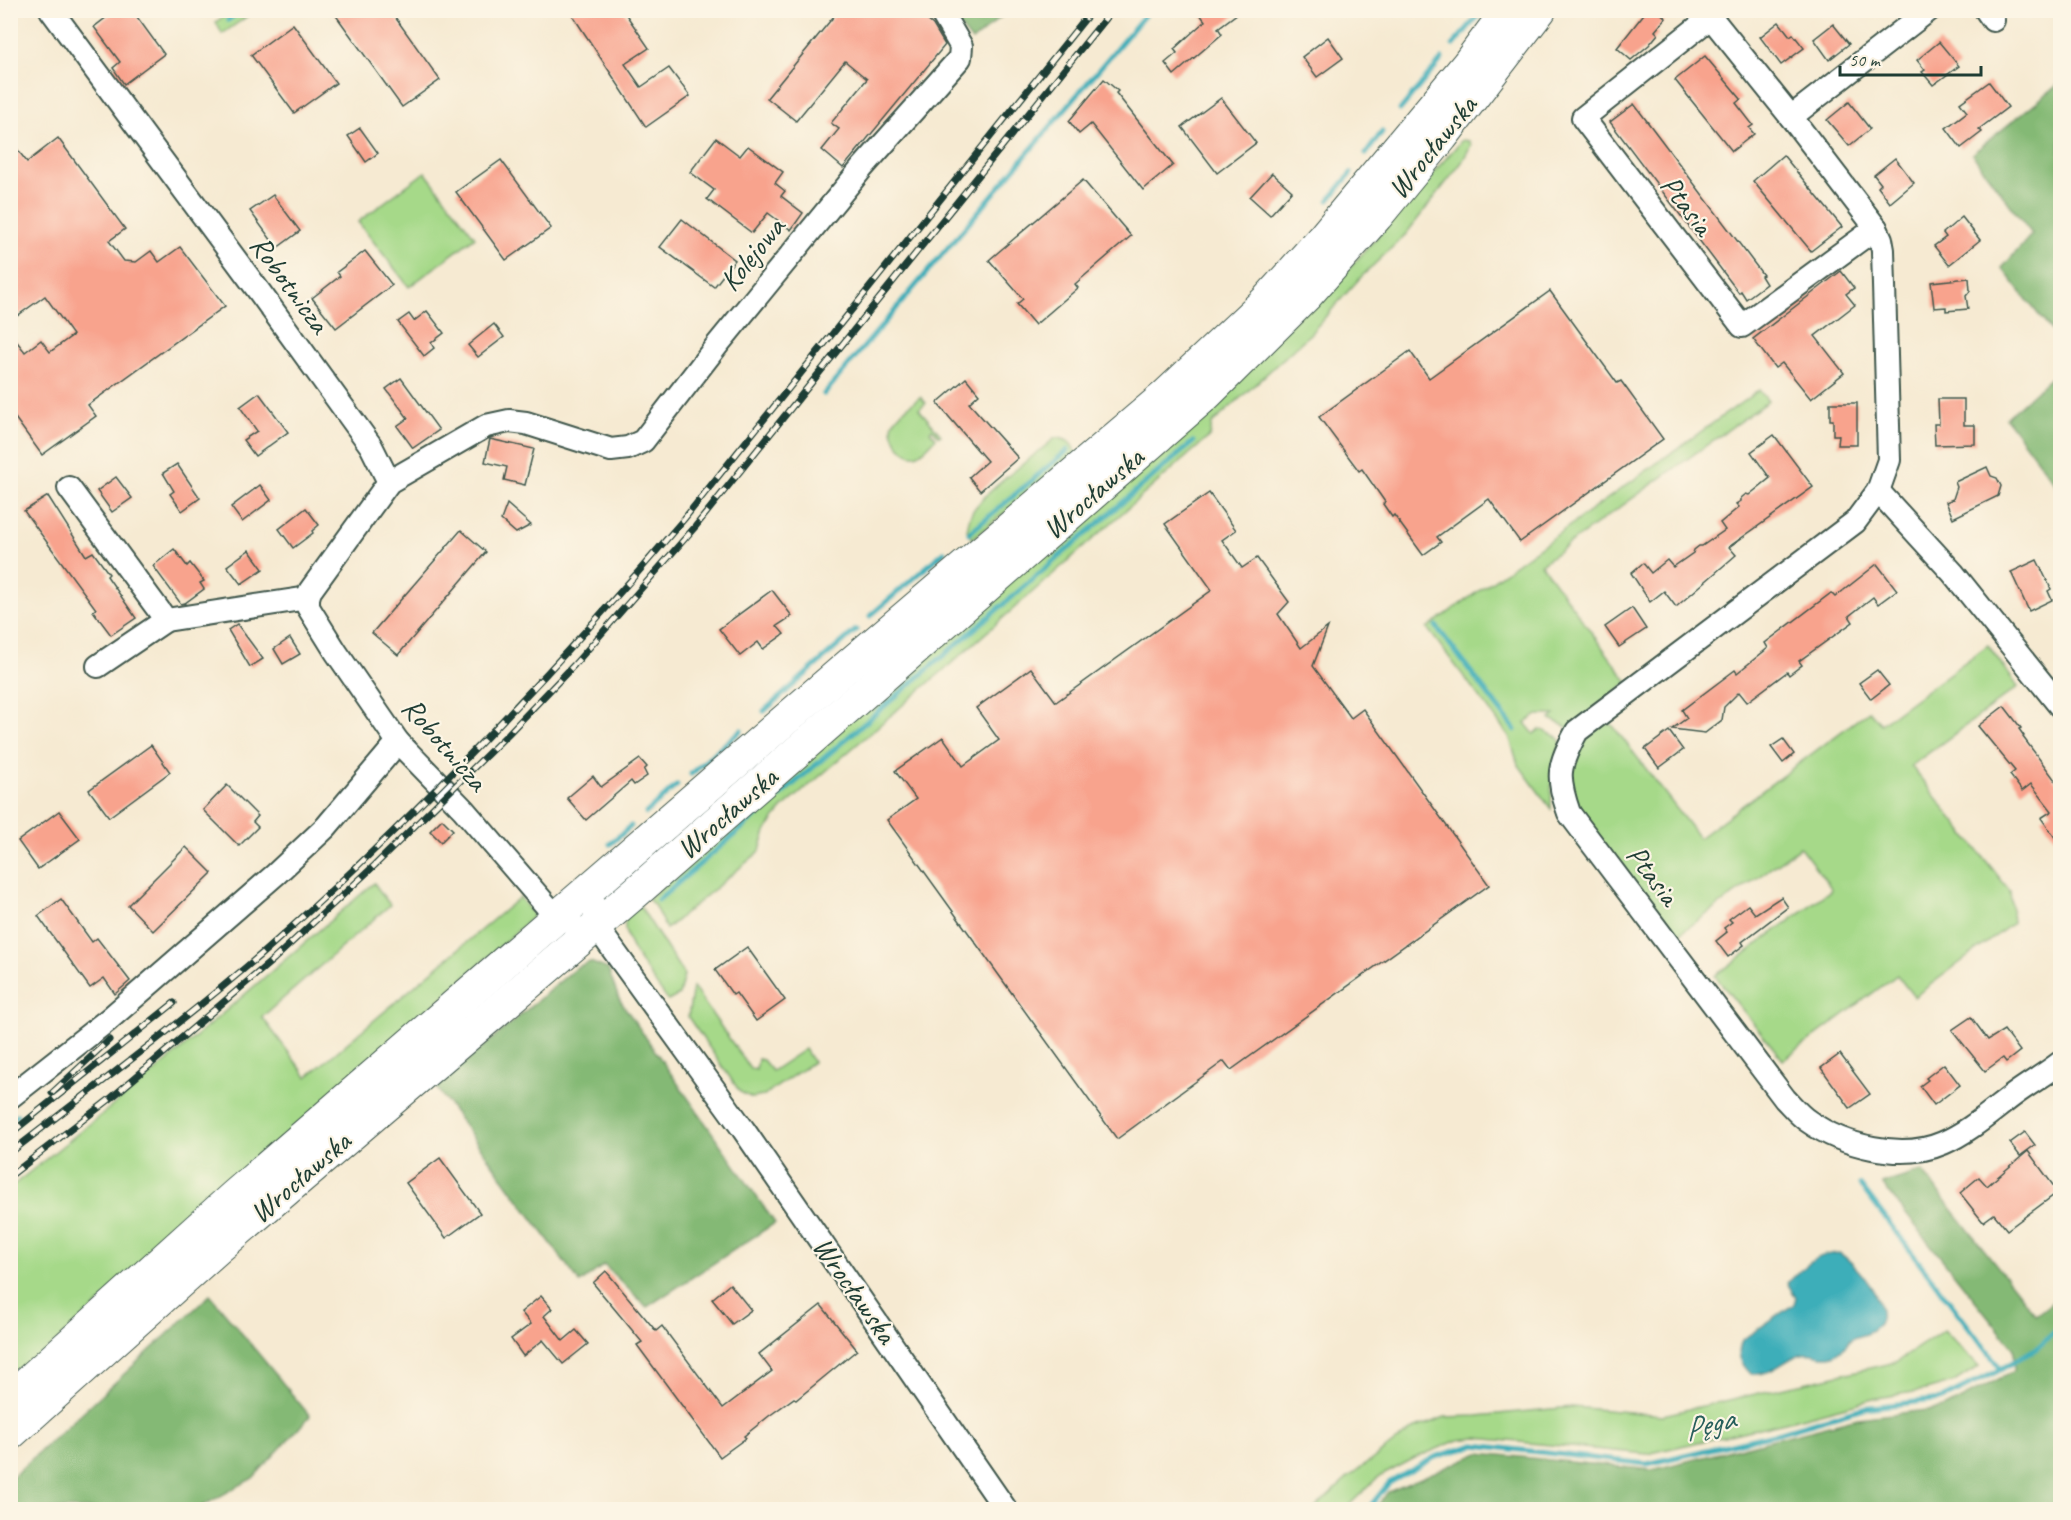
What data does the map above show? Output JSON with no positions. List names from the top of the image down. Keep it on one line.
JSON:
{"streets":{"main road":["Wrocławska"],"street":["Ptasia","Kolejowa","Robotnicza"]},"crossings":[["Wrocławska","Robotnicza"],["Kolejowa","Robotnicza"]],"water":["Pęga"],"scale_bar":"50 m"}
